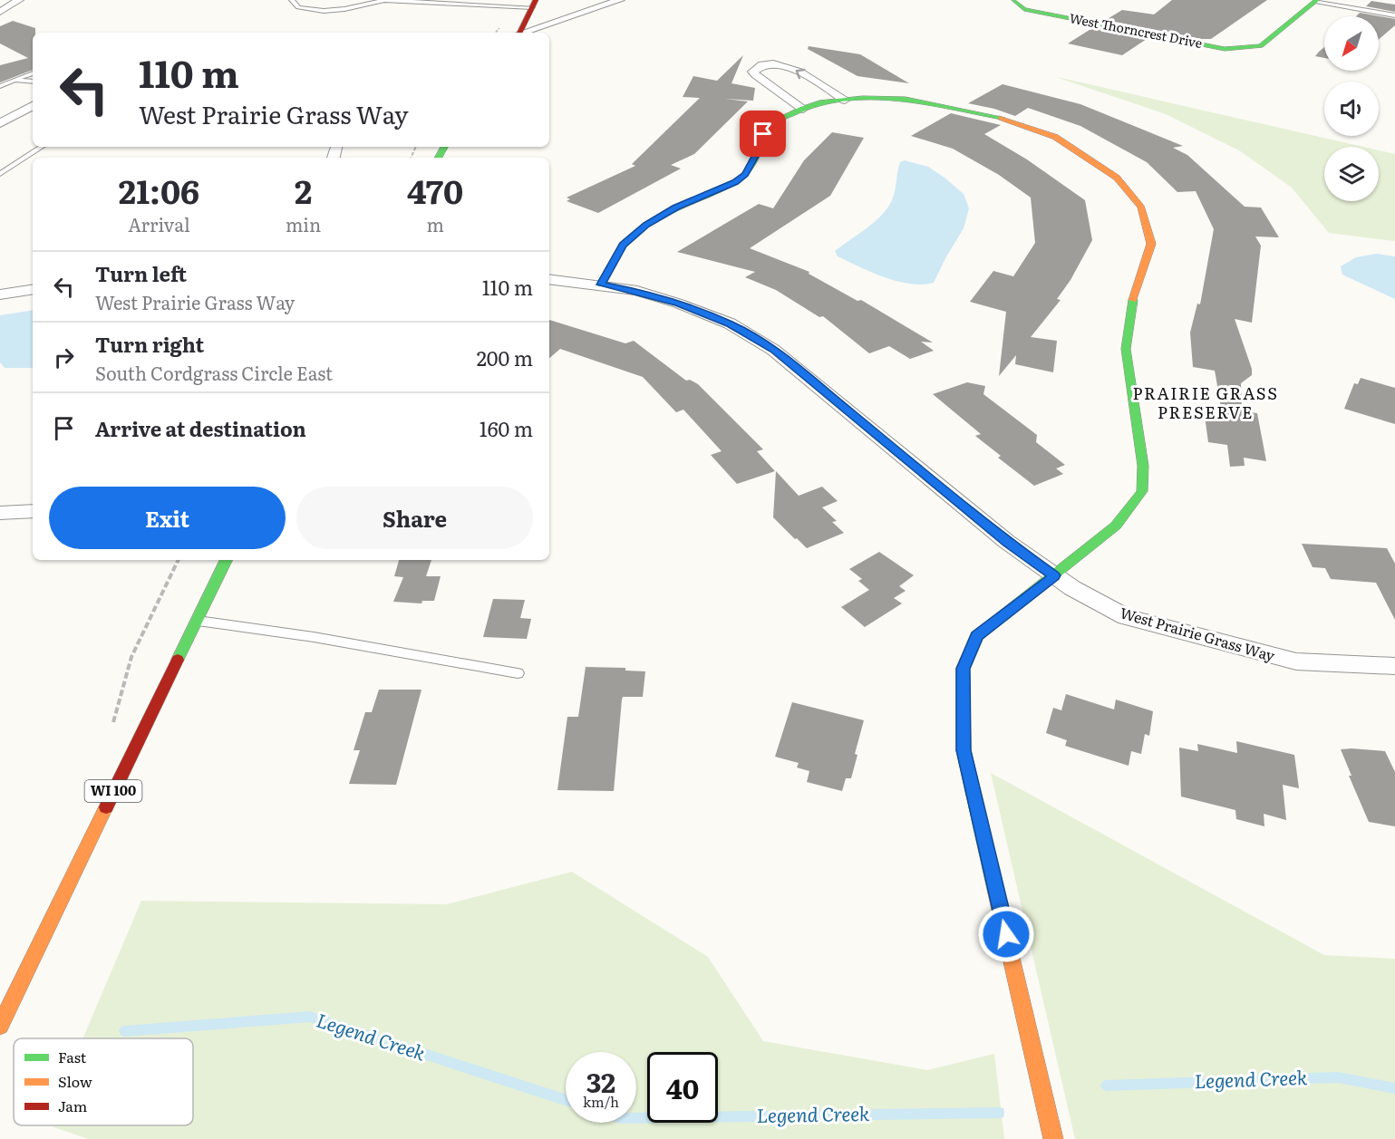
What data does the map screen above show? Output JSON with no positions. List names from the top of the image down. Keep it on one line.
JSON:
{"streets":{"street":["West Thorncrest Drive","West Prairie Grass Way","WI 100"]},"districts":["PRAIRIE GRASS PRESERVE"],"water":["Legend Creek"],"legend":["Fast","Slow","Jam"],"north":"bottom left","page":{"turn":["110 m","West Prairie Grass Way"],"eta":["21:06","Arrival","2","min","470","m"],"list":[{"name":"Turn left","note":"West Prairie Grass Way","value":"110 m"},{"name":"Turn right","note":"South Cordgrass Circle East","value":"200 m"},{"name":"Arrive at destination","value":"160 m"}],"buttons":["Exit","Share"],"speed":"32 km/h","limit":"40"}}
